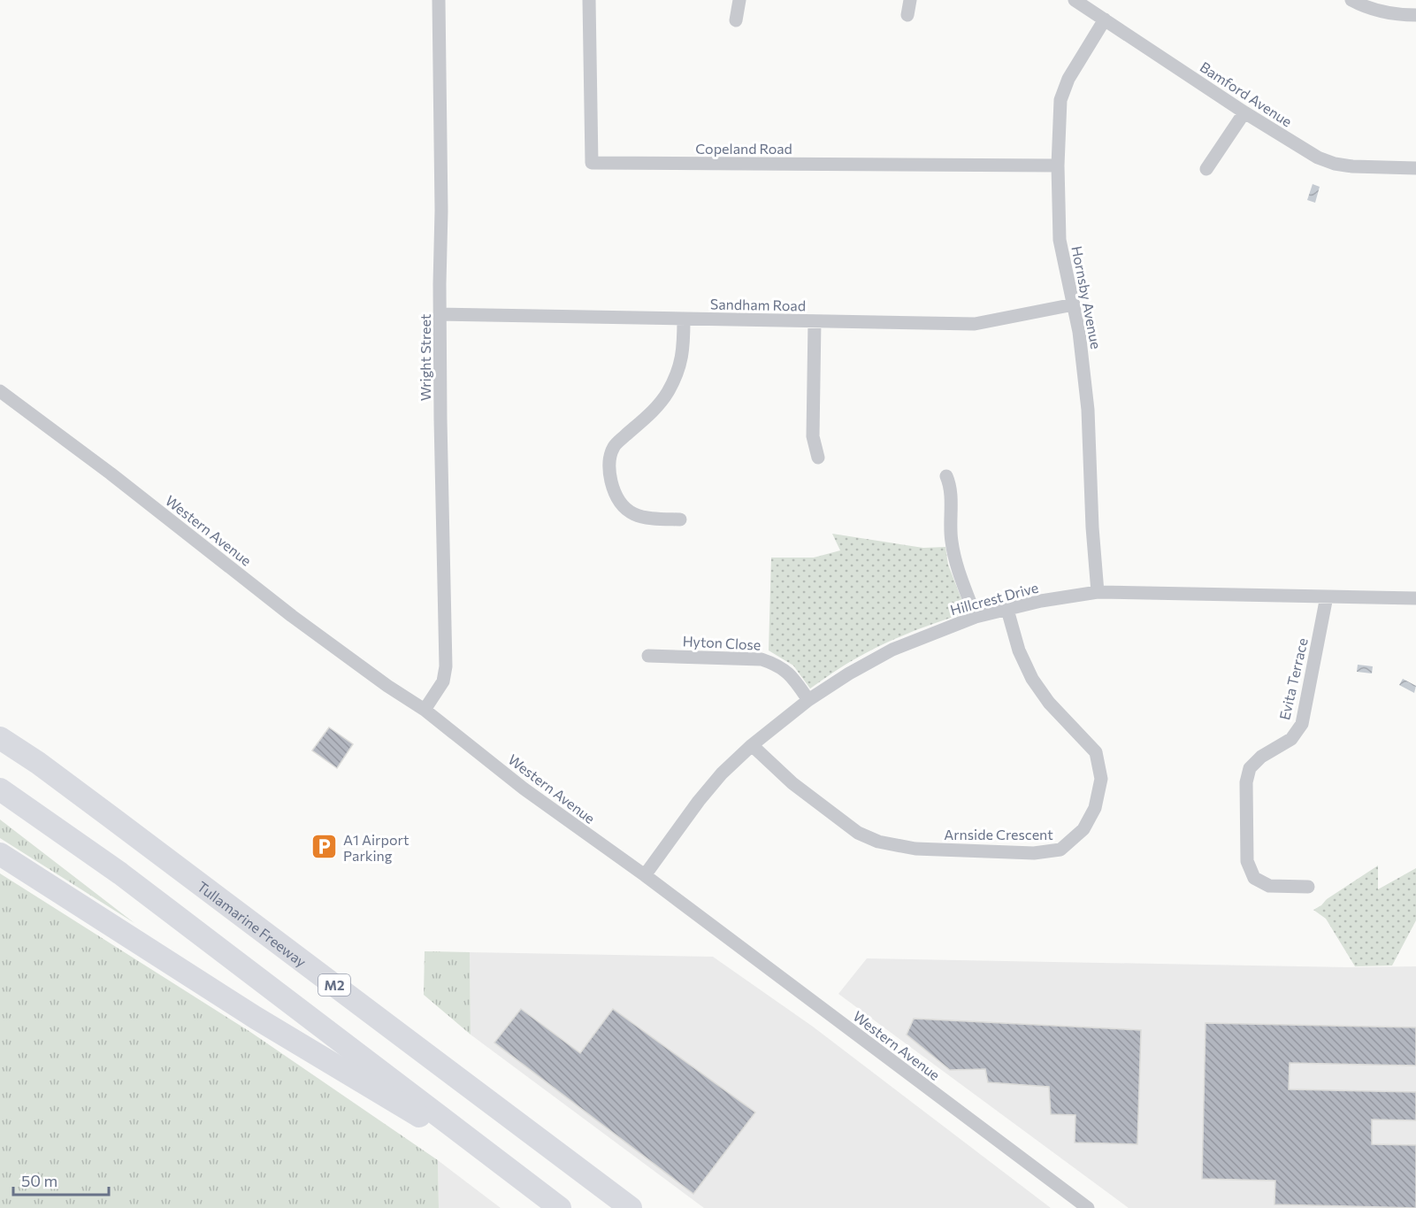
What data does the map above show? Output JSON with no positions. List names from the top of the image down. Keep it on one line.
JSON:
{"streets":{"highway":["Tullamarine Freeway","M2"],"street":["Bamford Avenue","Copeland Road","Hornsby Avenue","Sandham Road","Wright Street","Western Avenue","Hillcrest Drive","Hyton Close","Evita Terrace","Arnside Crescent"]},"crossings":[["Bamford Avenue","Hornsby Avenue"],["Copeland Road","Hornsby Avenue"],["Hornsby Avenue","Sandham Road"],["Hornsby Avenue","Hillcrest Drive"],["Sandham Road","Wright Street"],["Wright Street","Western Avenue"],["Western Avenue","Hillcrest Drive"],["Hillcrest Drive","Hyton Close"],["Hillcrest Drive","Evita Terrace"],["Hillcrest Drive","Arnside Crescent"]],"places":{"parking":["A1 Airport Parking"]},"scale_bar":"50 m"}
